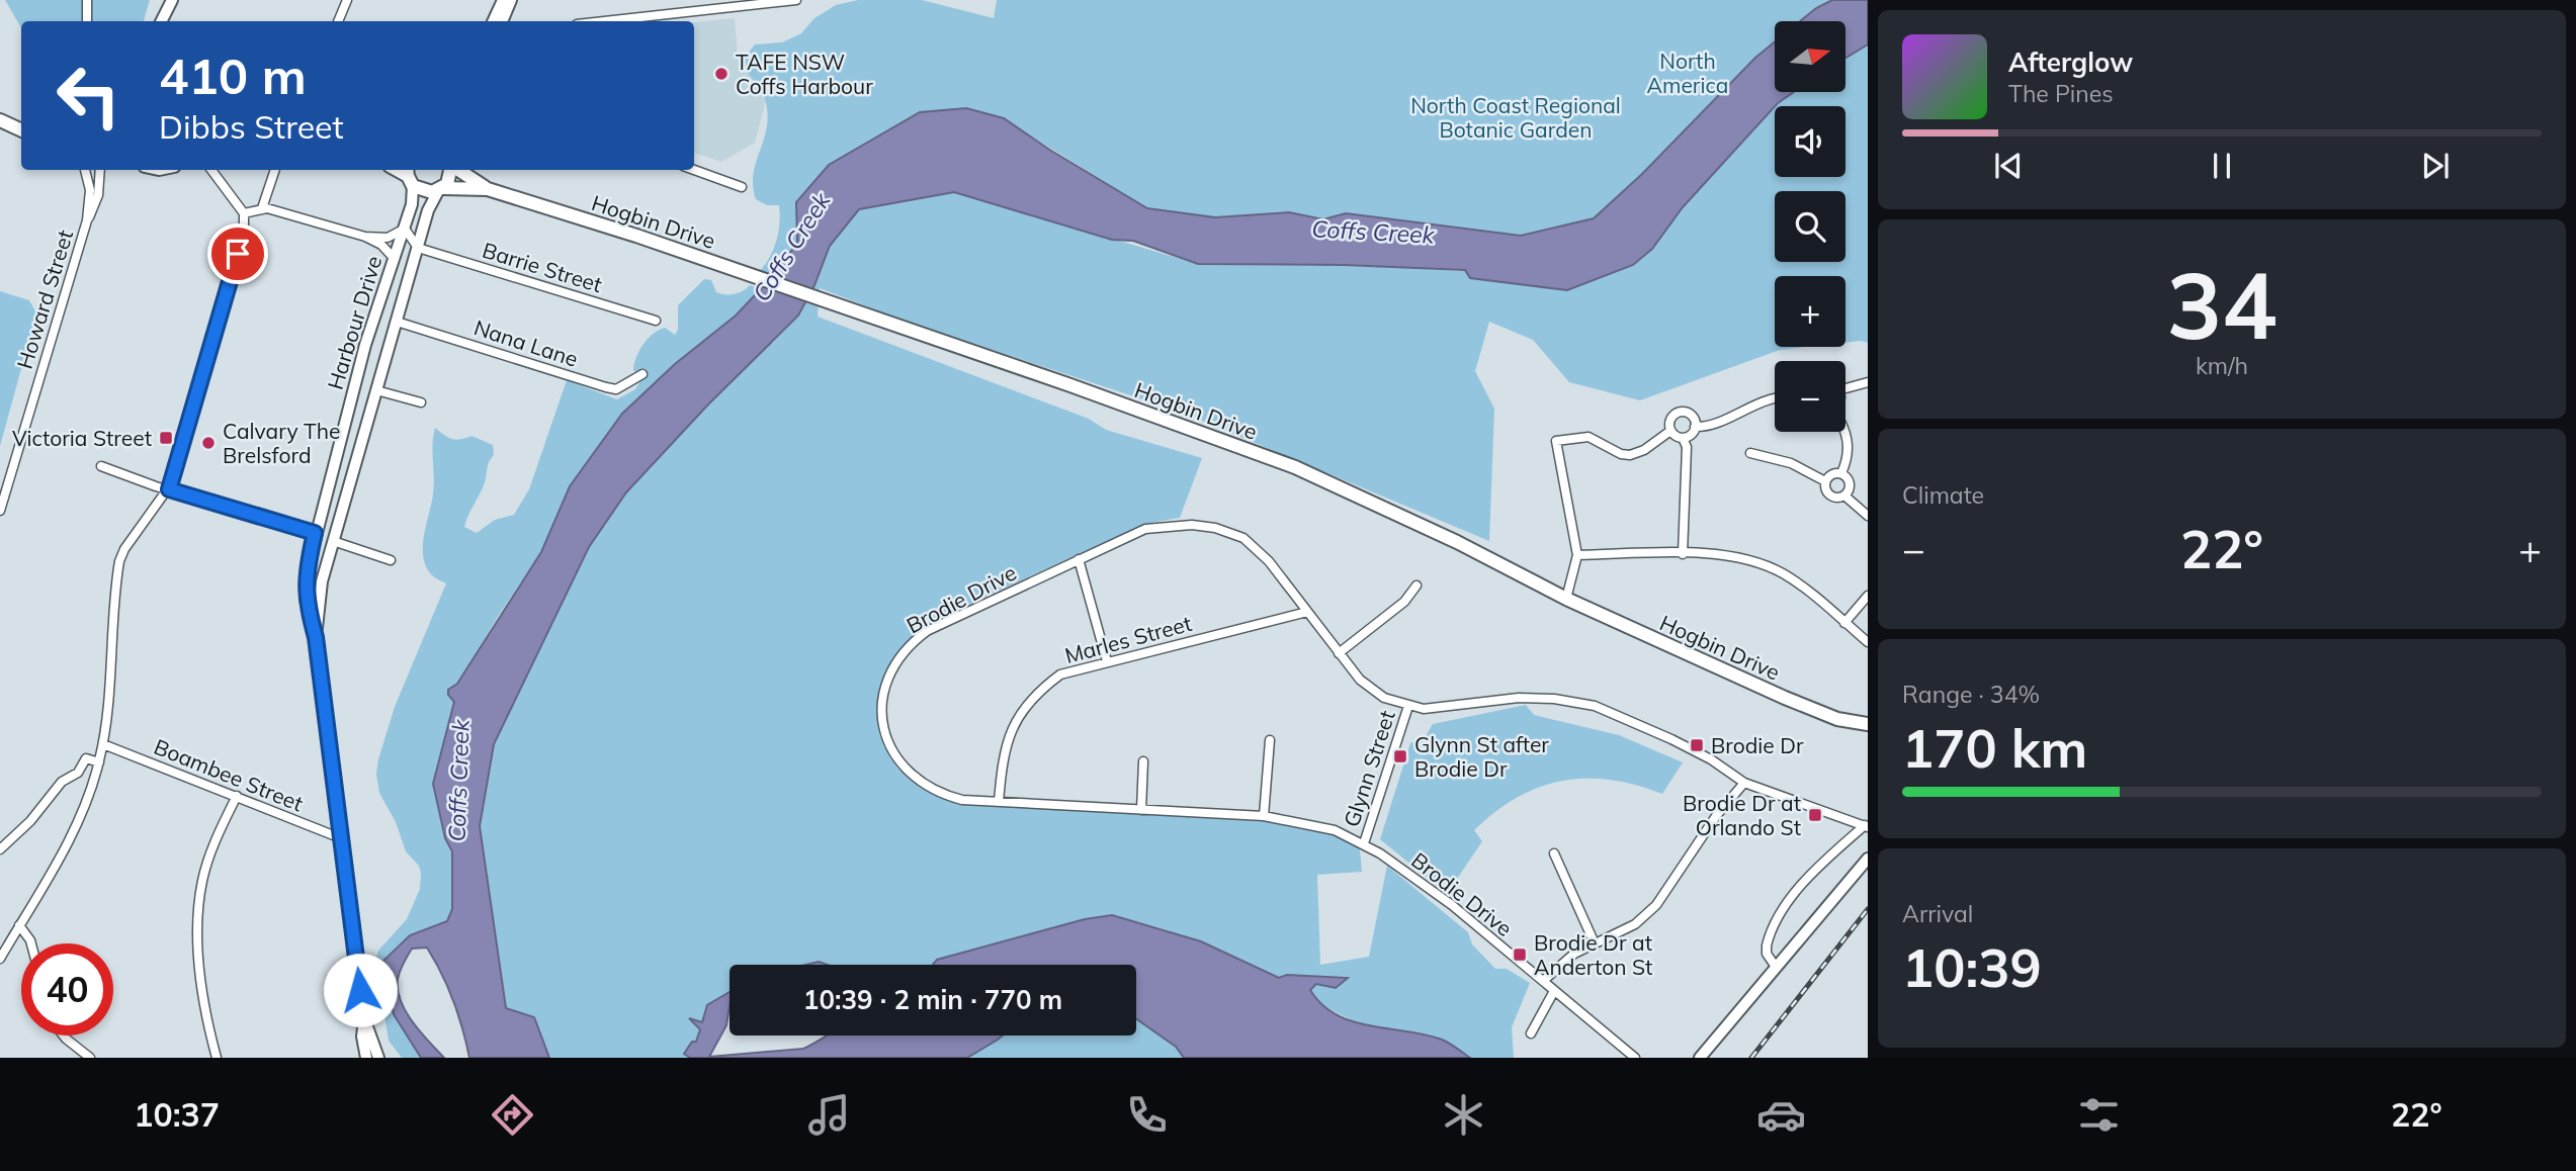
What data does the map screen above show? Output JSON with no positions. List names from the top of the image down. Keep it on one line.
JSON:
{"streets":{"main road":["Hogbin Drive"],"street":["Barrie Street","Howard Street","Harbour Drive","Nana Lane","Brodie Drive","Marles Street","Glynn Street","Boambee Street"]},"crossings":[["Hogbin Drive","Harbour Drive"],["Barrie Street","Harbour Drive"],["Harbour Drive","Nana Lane"],["Harbour Drive","Boambee Street"],["Brodie Drive","Marles Street"],["Brodie Drive","Glynn Street"]],"water":["Coffs Creek"],"parks":["North America","North Coast Regional Botanic Garden"],"places":{"other":["TAFE NSW Coffs Harbour","Calvary The Brelsford"],"transit":["Victoria Street","Brodie Dr","Glynn St after Brodie Dr","Brodie Dr at Orlando St","Brodie Dr at Anderton St"]},"north":"right","page":{"map_buttons":["+","−"],"turn":["410 m","Dibbs Street"],"song":["Afterglow","The Pines"],"tile":[["34","km/h"],"Climate",["Range · 34%","170 km"],["Arrival","10:39"]],"heat":["−","22°","+"],"limit":"40","trip":"10:39 · 2 min · 770 m","tabs":["10:37","22°"]}}
